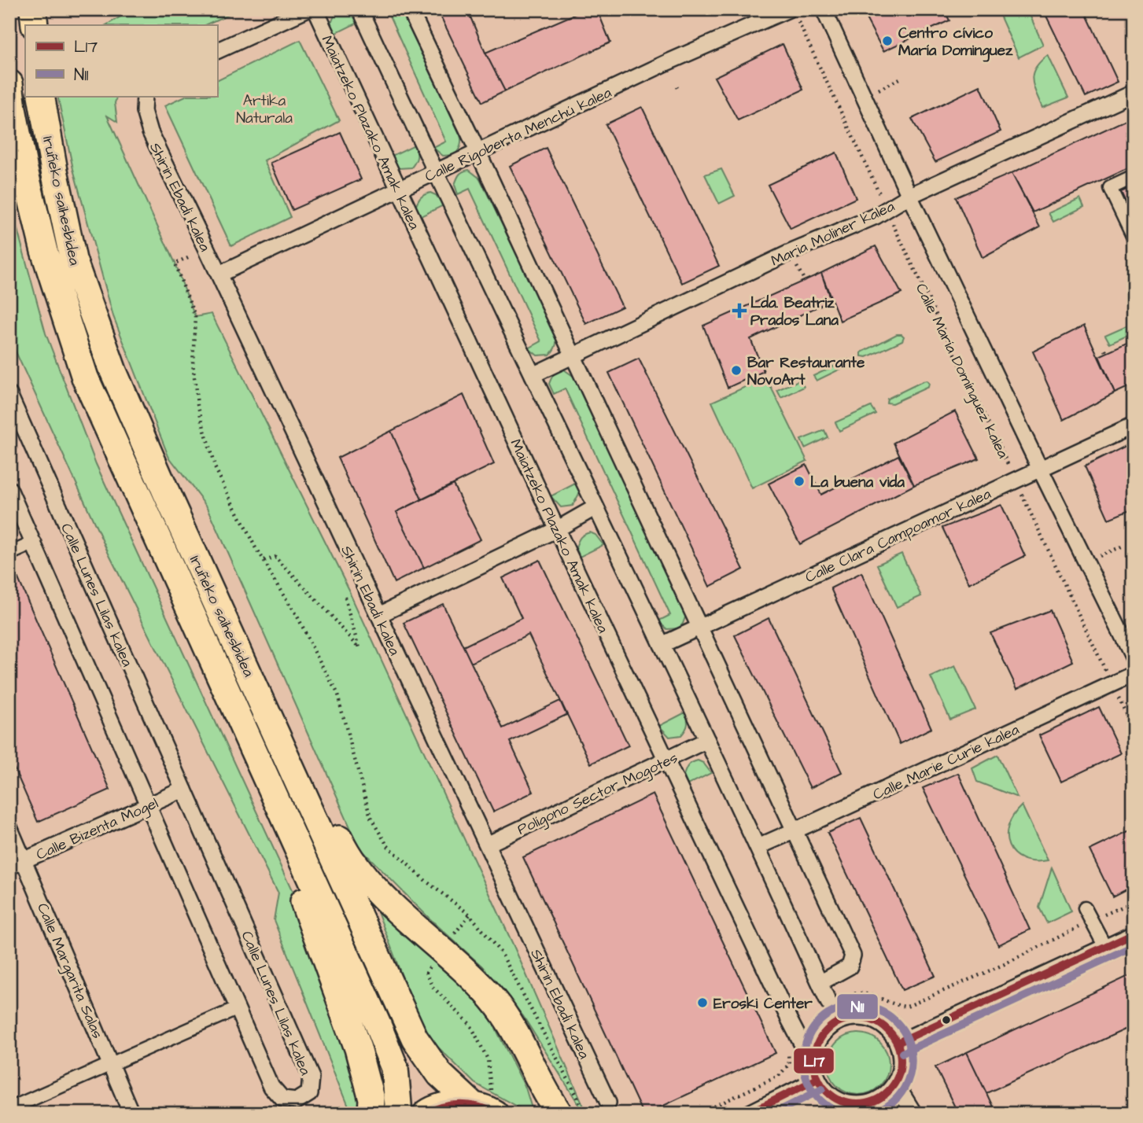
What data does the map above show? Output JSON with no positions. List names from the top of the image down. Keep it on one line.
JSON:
{"streets":{"highway":["Iruñeko saihesbidea"],"street":["Maiatzeko Plazako Amak kalea","Calle Rigoberta Menchú kalea","Shirin Ebadi kalea","Maria Moliner kalea","Calle María Domínguez kalea","Calle Clara Campoamor kalea","Calle Lunes Lilas kalea","Calle Marie Curie kalea","Polígono Sector Mogotes","Calle Bizenta Mogel","Calle Margarita Salas"]},"crossings":[["Maiatzeko Plazako Amak kalea","Calle Rigoberta Menchú kalea"],["Maiatzeko Plazako Amak kalea","Polígono Sector Mogotes"],["Calle Rigoberta Menchú kalea","Shirin Ebadi kalea"],["Calle Rigoberta Menchú kalea","Calle María Domínguez kalea"],["Shirin Ebadi kalea","Polígono Sector Mogotes"],["Maria Moliner kalea","Calle María Domínguez kalea"],["Calle María Domínguez kalea","Calle Clara Campoamor kalea"],["Calle María Domínguez kalea","Calle Marie Curie kalea"],["Calle Lunes Lilas kalea","Calle Bizenta Mogel"],["Calle Bizenta Mogel","Calle Margarita Salas"]],"parks":["Artika Naturala"],"places":{"other":["Centro cívico María Dominguez","Bar Restaurante NovoArt","La buena vida","Eroski Center"],"health":["Lda. Beatriz Prados Lana"]},"lines":["transit line L17","transit line N11"],"legend":["L17","N11"]}
